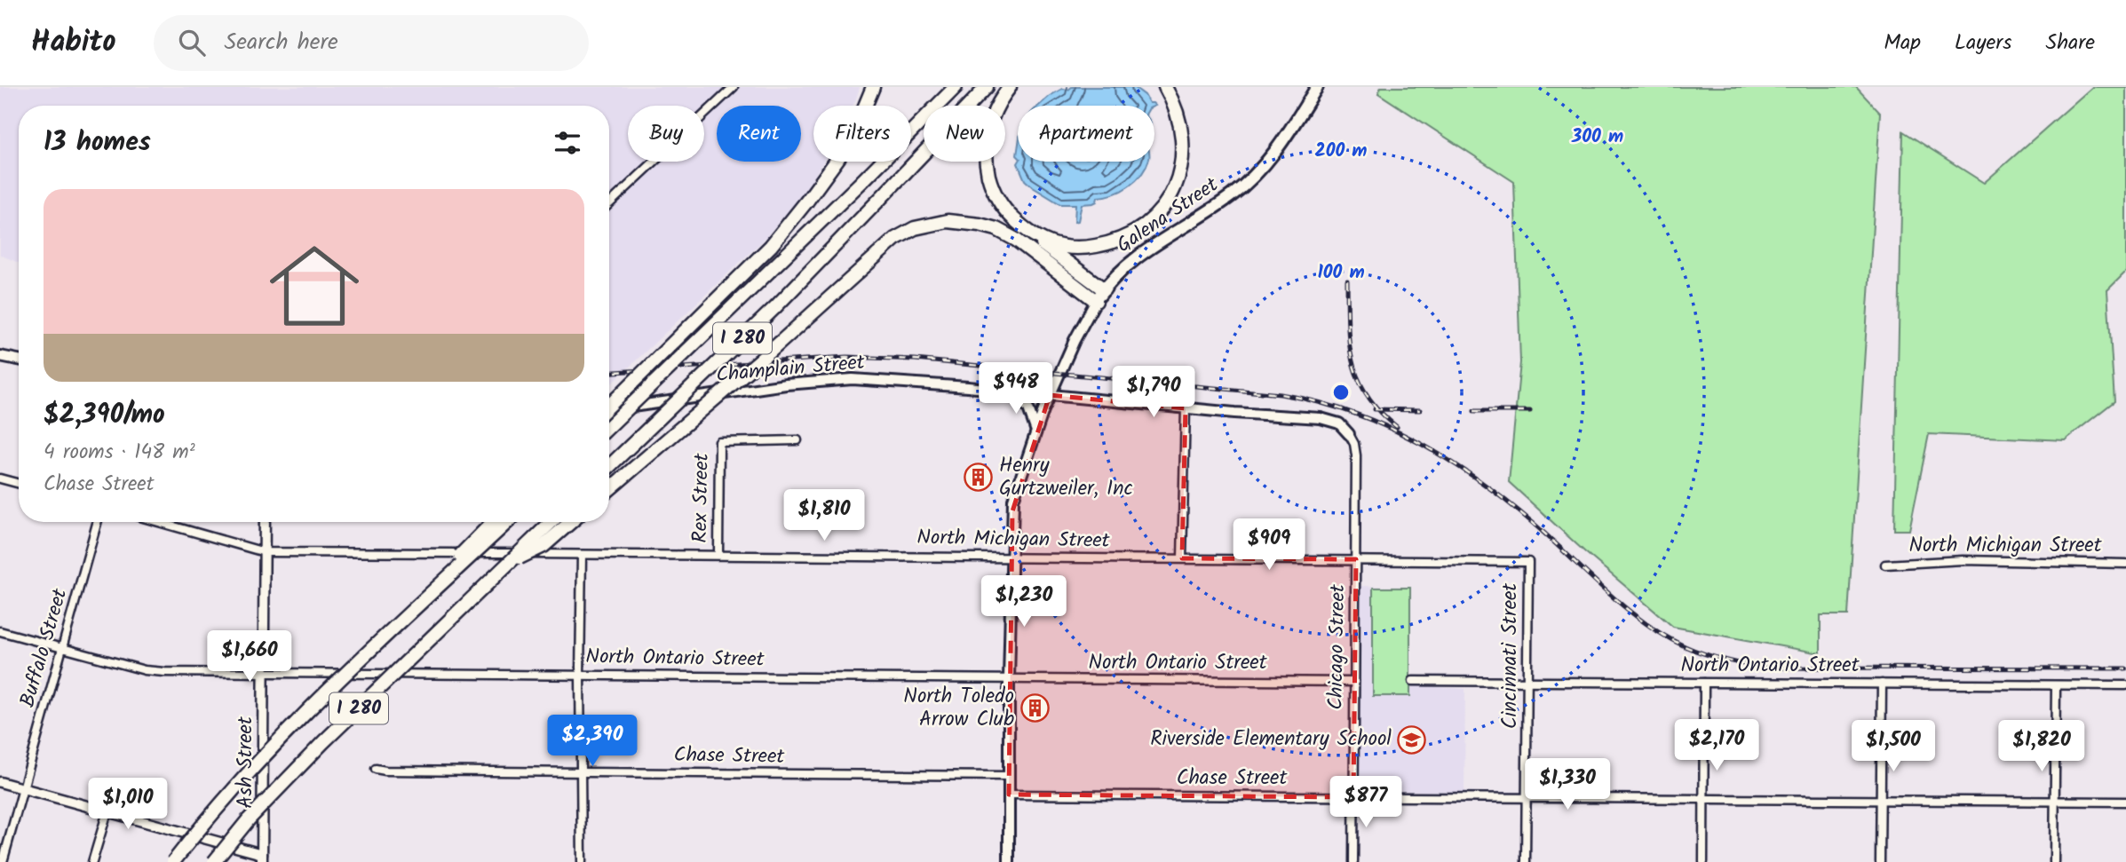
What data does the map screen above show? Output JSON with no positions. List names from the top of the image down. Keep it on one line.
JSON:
{"streets":{"highway":["I 280"],"main road":["Galena Street","Champlain Street"],"street":["Rex Street","North Michigan Street","Chicago Street","Buffalo Street","Cincinnati Street","North Ontario Street","Chase Street","Ash Street"]},"crossings":[["Galena Street","Champlain Street"],["Galena Street","North Michigan Street"],["Galena Street","North Ontario Street"],["Galena Street","Chase Street"],["Champlain Street","Chicago Street"],["Rex Street","North Michigan Street"],["North Michigan Street","Chicago Street"],["North Michigan Street","Cincinnati Street"],["North Michigan Street","Ash Street"],["Chicago Street","North Ontario Street"],["Chicago Street","Chase Street"],["Buffalo Street","North Ontario Street"],["Cincinnati Street","North Ontario Street"],["Cincinnati Street","Chase Street"],["North Ontario Street","Ash Street"]],"places":{"building":["Henry Gurtzweiler, Inc","North Toledo Arrow Club"],"school or university":["Riverside Elementary School"]},"page":{"header":"Habito","search":"Search here","nav":["Map","Layers","Share"],"chip":["Buy","Rent","Filters","New","Apartment"],"heading":"13 homes","list":[{"name":"$2,390/mo","note":"4 rooms · 148 m² · Chase Street"}],"price":["$948","$1,790","$1,810","$909","$1,230","$1,660","$2,390","$2,170","$1,500","$1,820","$1,330","$877","$1,010"]},"rings":["300 m","200 m","100 m"]}
